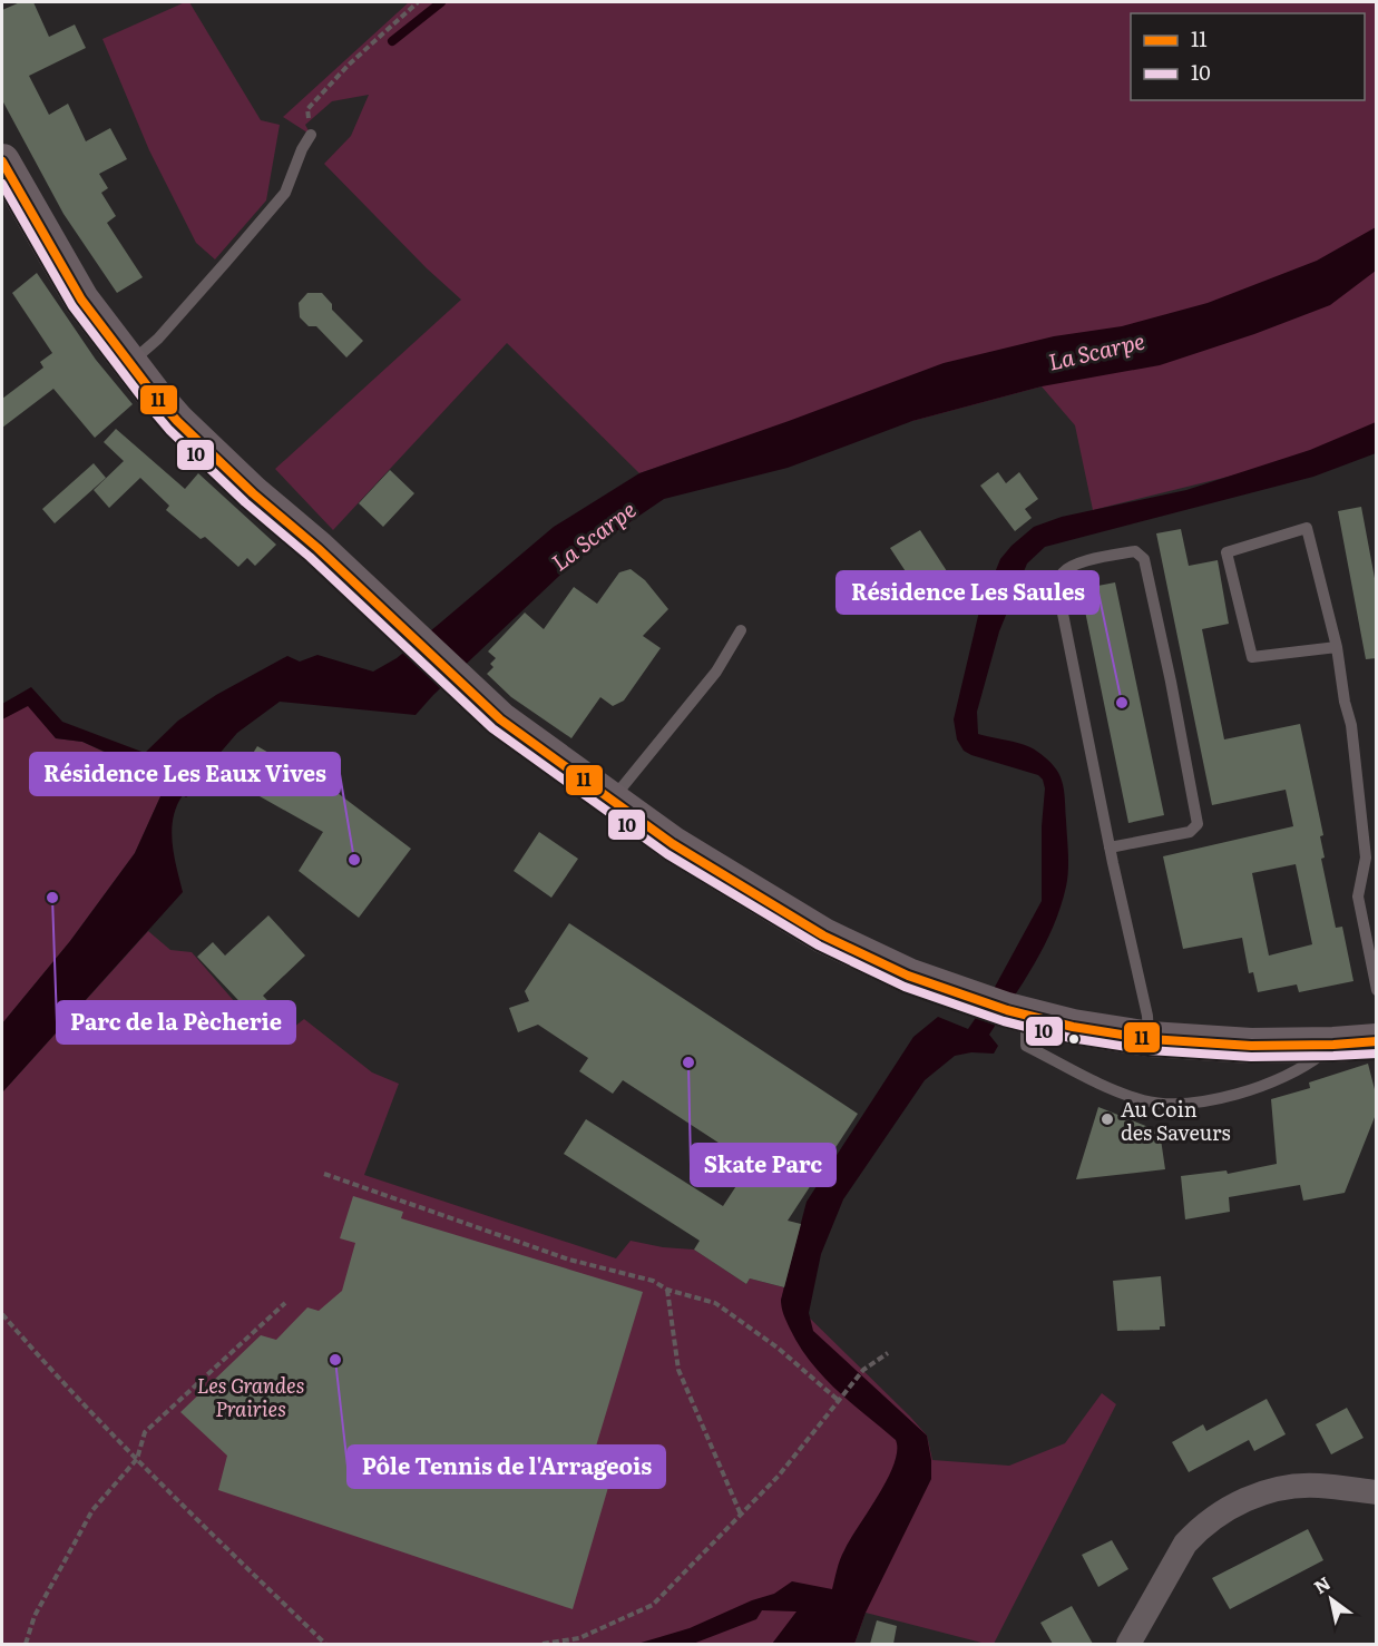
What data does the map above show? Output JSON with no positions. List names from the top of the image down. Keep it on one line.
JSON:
{"water":["La Scarpe"],"parks":["Les Grandes Prairies"],"places":["Résidence Les Saules","Résidence Les Eaux Vives","Parc de la Pècherie","Skate Parc","Au Coin des Saveurs","Pôle Tennis de l'Arrageois"],"lines":["transit line 11","transit line 10"],"legend":["11","10"],"north":"top left"}
